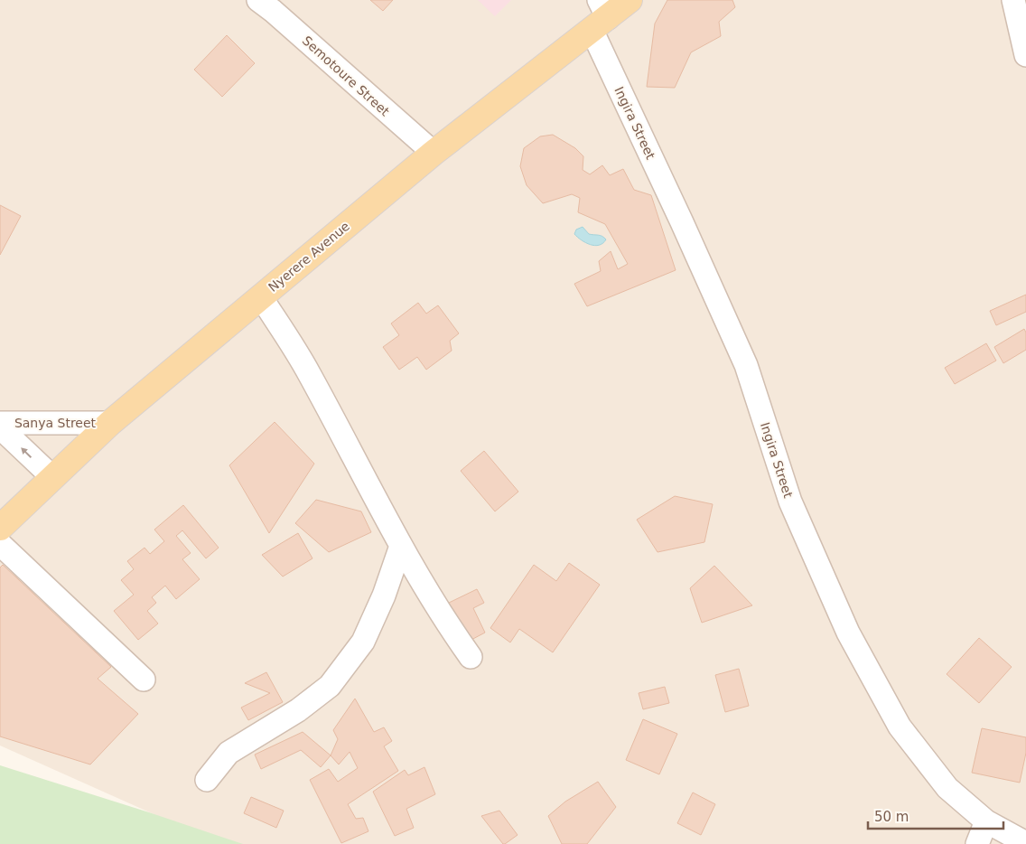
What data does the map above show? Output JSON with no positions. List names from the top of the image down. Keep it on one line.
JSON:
{"streets":{"main road":["Nyerere Avenue"],"street":["Semotoure Street","Ingira Street","Sanya Street"]},"crossings":[["Semotoure Street","Nyerere Avenue"],["Ingira Street","Nyerere Avenue"],["Nyerere Avenue","Sanya Street"]],"scale_bar":"50 m"}
